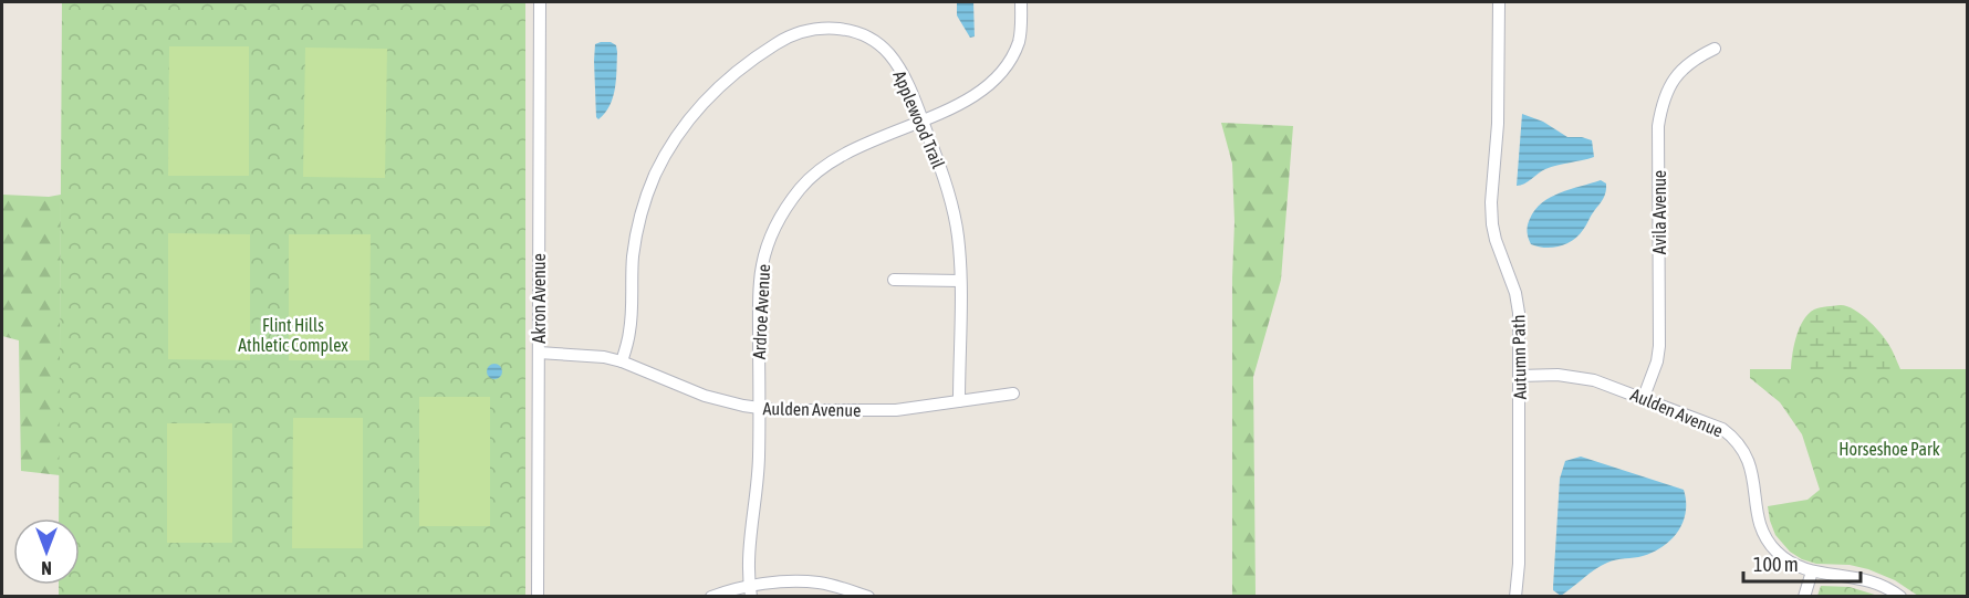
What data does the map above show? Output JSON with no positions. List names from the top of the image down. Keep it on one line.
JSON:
{"streets":{"street":["Applewood Trail","Avila Avenue","Akron Avenue","Ardroe Avenue","Autumn Path","Aulden Avenue"]},"crossings":[["Applewood Trail","Ardroe Avenue"],["Applewood Trail","Aulden Avenue"],["Avila Avenue","Aulden Avenue"],["Akron Avenue","Aulden Avenue"],["Ardroe Avenue","Aulden Avenue"],["Autumn Path","Aulden Avenue"]],"parks":["Flint Hills Athletic Complex","Horseshoe Park"],"scale_bar":"100 m","north":"bottom"}
